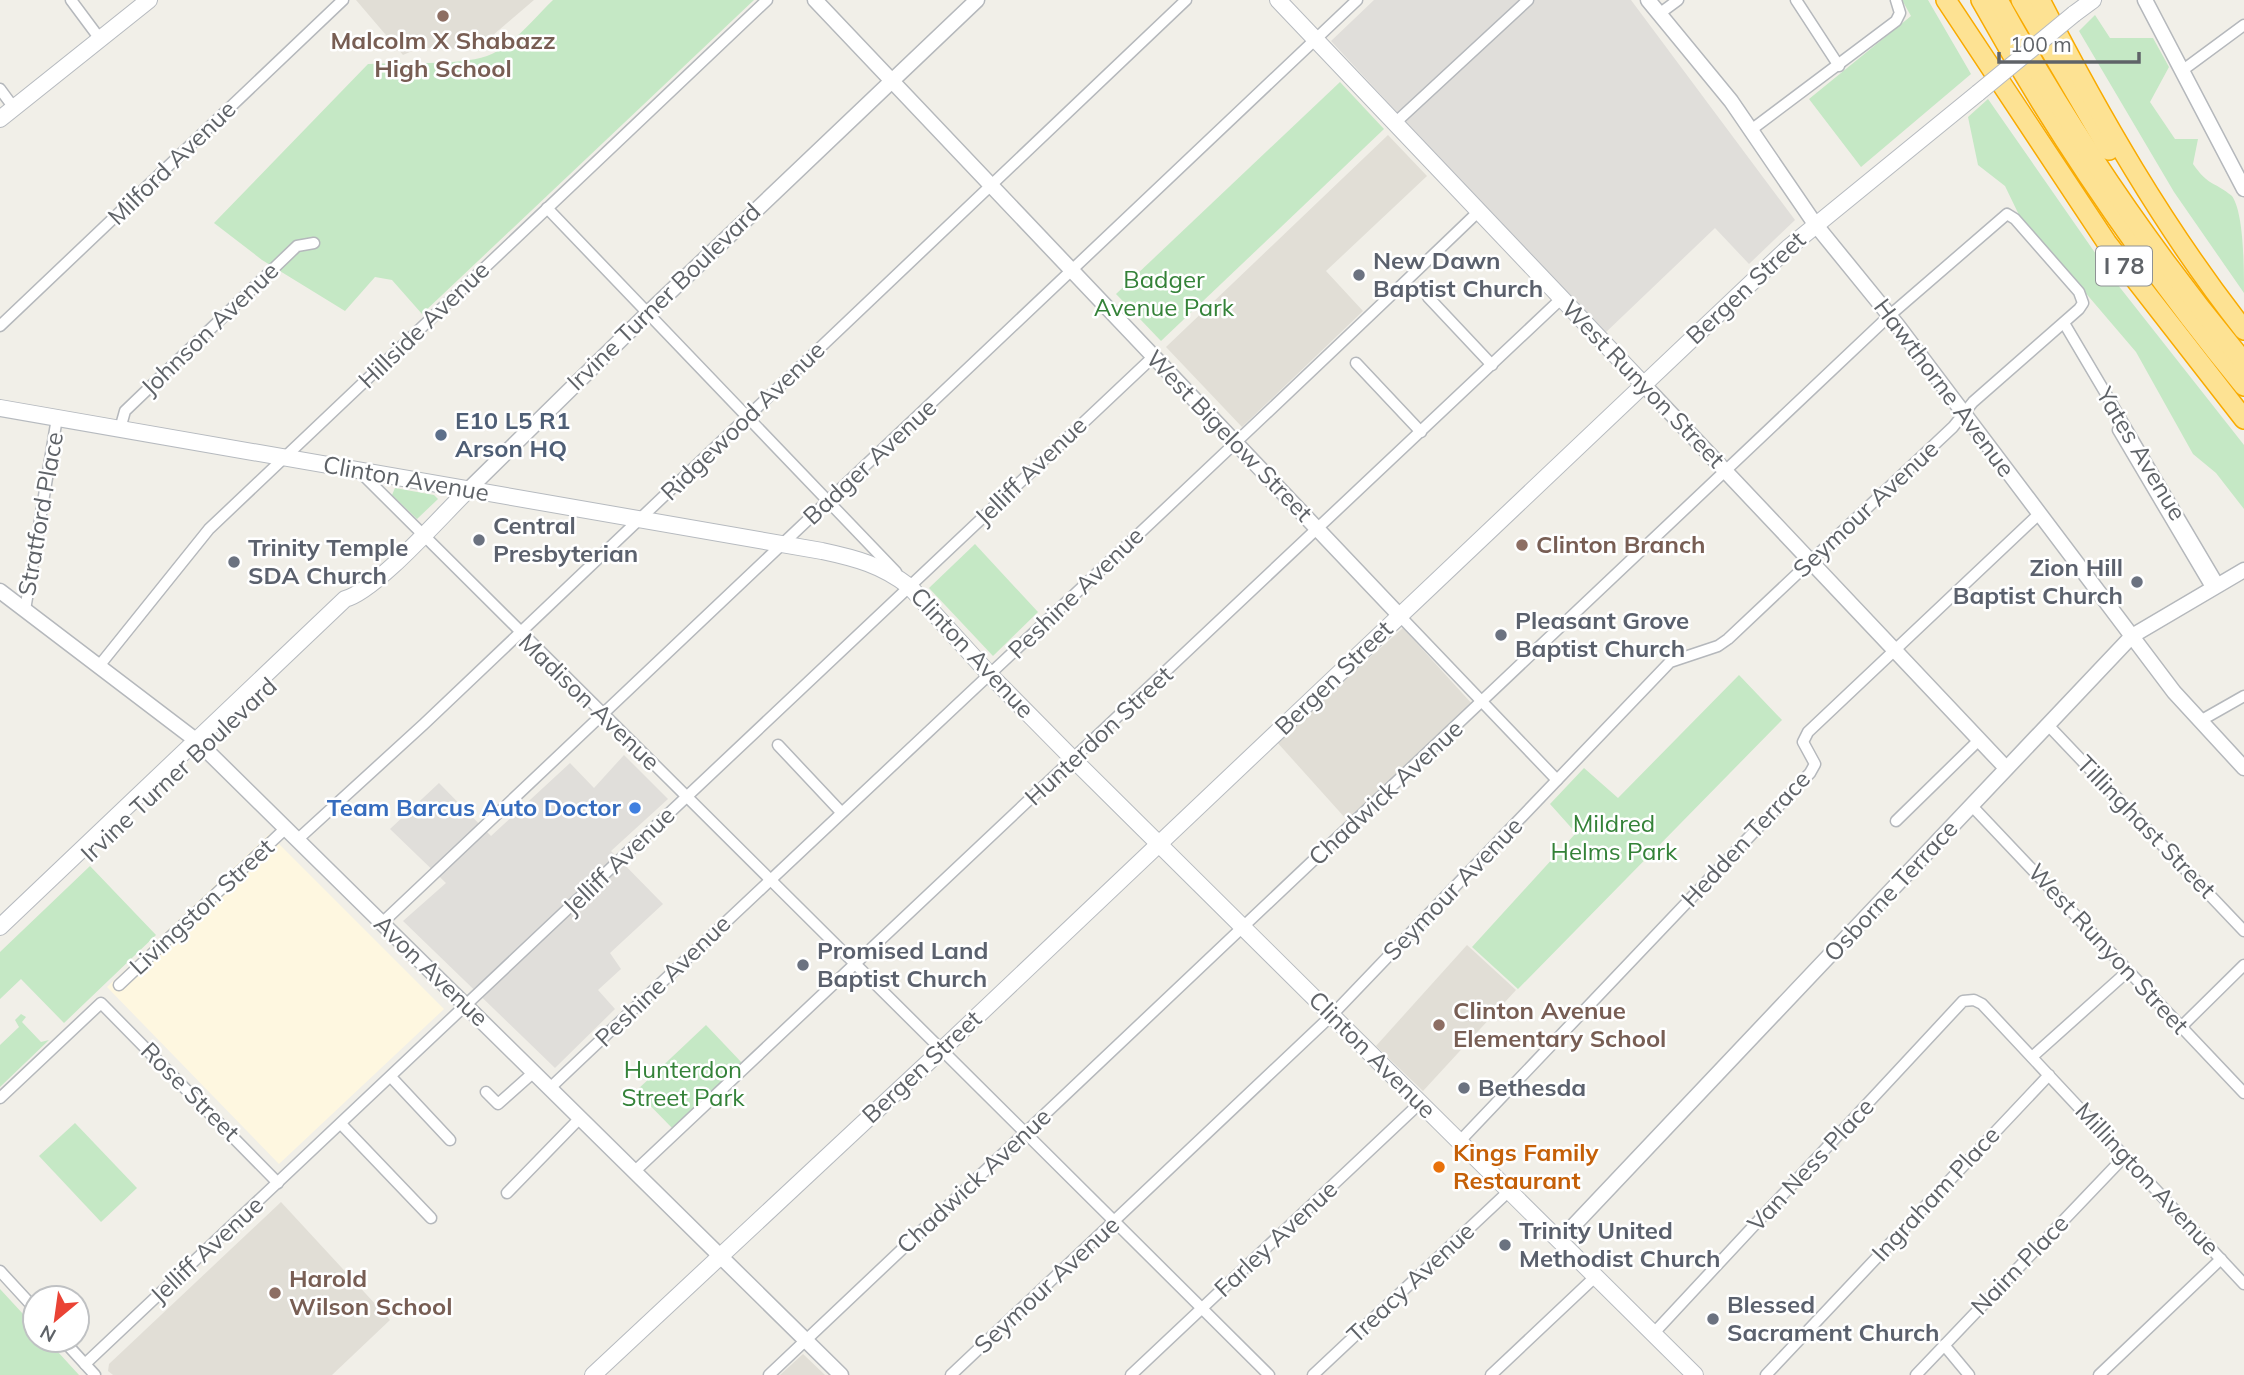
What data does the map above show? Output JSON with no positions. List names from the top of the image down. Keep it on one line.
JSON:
{"streets":{"highway":["I 78"],"main road":["Bergen Street","Irvine Turner Boulevard","West Runyon Street","Clinton Avenue"],"street":["Milford Avenue","Hillside Avenue","Johnson Avenue","Hawthorne Avenue","Ridgewood Avenue","West Bigelow Street","Yates Avenue","Badger Avenue","Jelliff Avenue","Seymour Avenue","Stratford Place","Peshine Avenue","Madison Avenue","Hunterdon Street","Chadwick Avenue","Tillinghast Street","Hedden Terrace","Osborne Terrace","Livingston Street","Avon Avenue","Rose Street","Van Ness Place","Millington Avenue","Ingraham Place","Farley Avenue","Nairn Place","Treacy Avenue"]},"crossings":[["Bergen Street","West Runyon Street"],["Bergen Street","Hawthorne Avenue"],["Bergen Street","West Bigelow Street"],["Bergen Street","Clinton Avenue"],["Bergen Street","Madison Avenue"],["Bergen Street","Avon Avenue"],["Irvine Turner Boulevard","West Bigelow Street"],["Irvine Turner Boulevard","Clinton Avenue"],["Irvine Turner Boulevard","Madison Avenue"],["Irvine Turner Boulevard","Avon Avenue"],["Hillside Avenue","Clinton Avenue"],["Hillside Avenue","Avon Avenue"],["Johnson Avenue","Clinton Avenue"],["West Runyon Street","Badger Avenue"],["West Runyon Street","Seymour Avenue"],["West Runyon Street","Peshine Avenue"],["West Runyon Street","Hunterdon Street"],["West Runyon Street","Chadwick Avenue"],["West Runyon Street","Hedden Terrace"],["West Runyon Street","Osborne Terrace"],["Hawthorne Avenue","Seymour Avenue"],["Hawthorne Avenue","Chadwick Avenue"],["Hawthorne Avenue","Hedden Terrace"],["Hawthorne Avenue","Osborne Terrace"],["Ridgewood Avenue","West Bigelow Street"],["Ridgewood Avenue","Clinton Avenue"],["Ridgewood Avenue","Madison Avenue"],["Ridgewood Avenue","Avon Avenue"],["West Bigelow Street","Badger Avenue"],["West Bigelow Street","Jelliff Avenue"],["West Bigelow Street","Seymour Avenue"],["West Bigelow Street","Peshine Avenue"],["West Bigelow Street","Hunterdon Street"],["West Bigelow Street","Chadwick Avenue"],["Yates Avenue","Seymour Avenue"],["Yates Avenue","Osborne Terrace"],["Badger Avenue","Clinton Avenue"],["Badger Avenue","Madison Avenue"],["Badger Avenue","Avon Avenue"],["Jelliff Avenue","Clinton Avenue"],["Jelliff Avenue","Madison Avenue"],["Jelliff Avenue","Avon Avenue"],["Jelliff Avenue","Rose Street"],["Clinton Avenue","Seymour Avenue"],["Clinton Avenue","Stratford Place"],["Clinton Avenue","Peshine Avenue"],["Clinton Avenue","Madison Avenue"],["Clinton Avenue","Hunterdon Street"],["Clinton Avenue","Chadwick Avenue"],["Clinton Avenue","Hedden Terrace"],["Clinton Avenue","Osborne Terrace"],["Clinton Avenue","Van Ness Place"],["Clinton Avenue","Farley Avenue"],["Clinton Avenue","Treacy Avenue"],["Seymour Avenue","Madison Avenue"],["Seymour Avenue","Chadwick Avenue"],["Stratford Place","Avon Avenue"],["Peshine Avenue","Madison Avenue"],["Peshine Avenue","Avon Avenue"],["Madison Avenue","Hunterdon Street"],["Madison Avenue","Chadwick Avenue"],["Madison Avenue","Farley Avenue"],["Hunterdon Street","Avon Avenue"],["Chadwick Avenue","Avon Avenue"],["Tillinghast Street","Osborne Terrace"],["Livingston Street","Avon Avenue"],["Van Ness Place","Millington Avenue"],["Millington Avenue","Ingraham Place"],["Millington Avenue","Nairn Place"]],"parks":["Badger Avenue Park","Mildred Helms Park","Hunterdon Street Park"],"places":["Malcolm X Shabazz High School","New Dawn Baptist Church","E10 L5 R1 Arson HQ","Central Presbyterian","Clinton Branch","Trinity Temple SDA Church","Zion Hill Baptist Church","Pleasant Grove Baptist Church","Team Barcus Auto Doctor","Promised Land Baptist Church","Clinton Avenue Elementary School","Bethesda","Kings Family Restaurant","Trinity United Methodist Church","Harold Wilson School","Blessed Sacrament Church"],"scale_bar":"100 m","north":"bottom left"}
